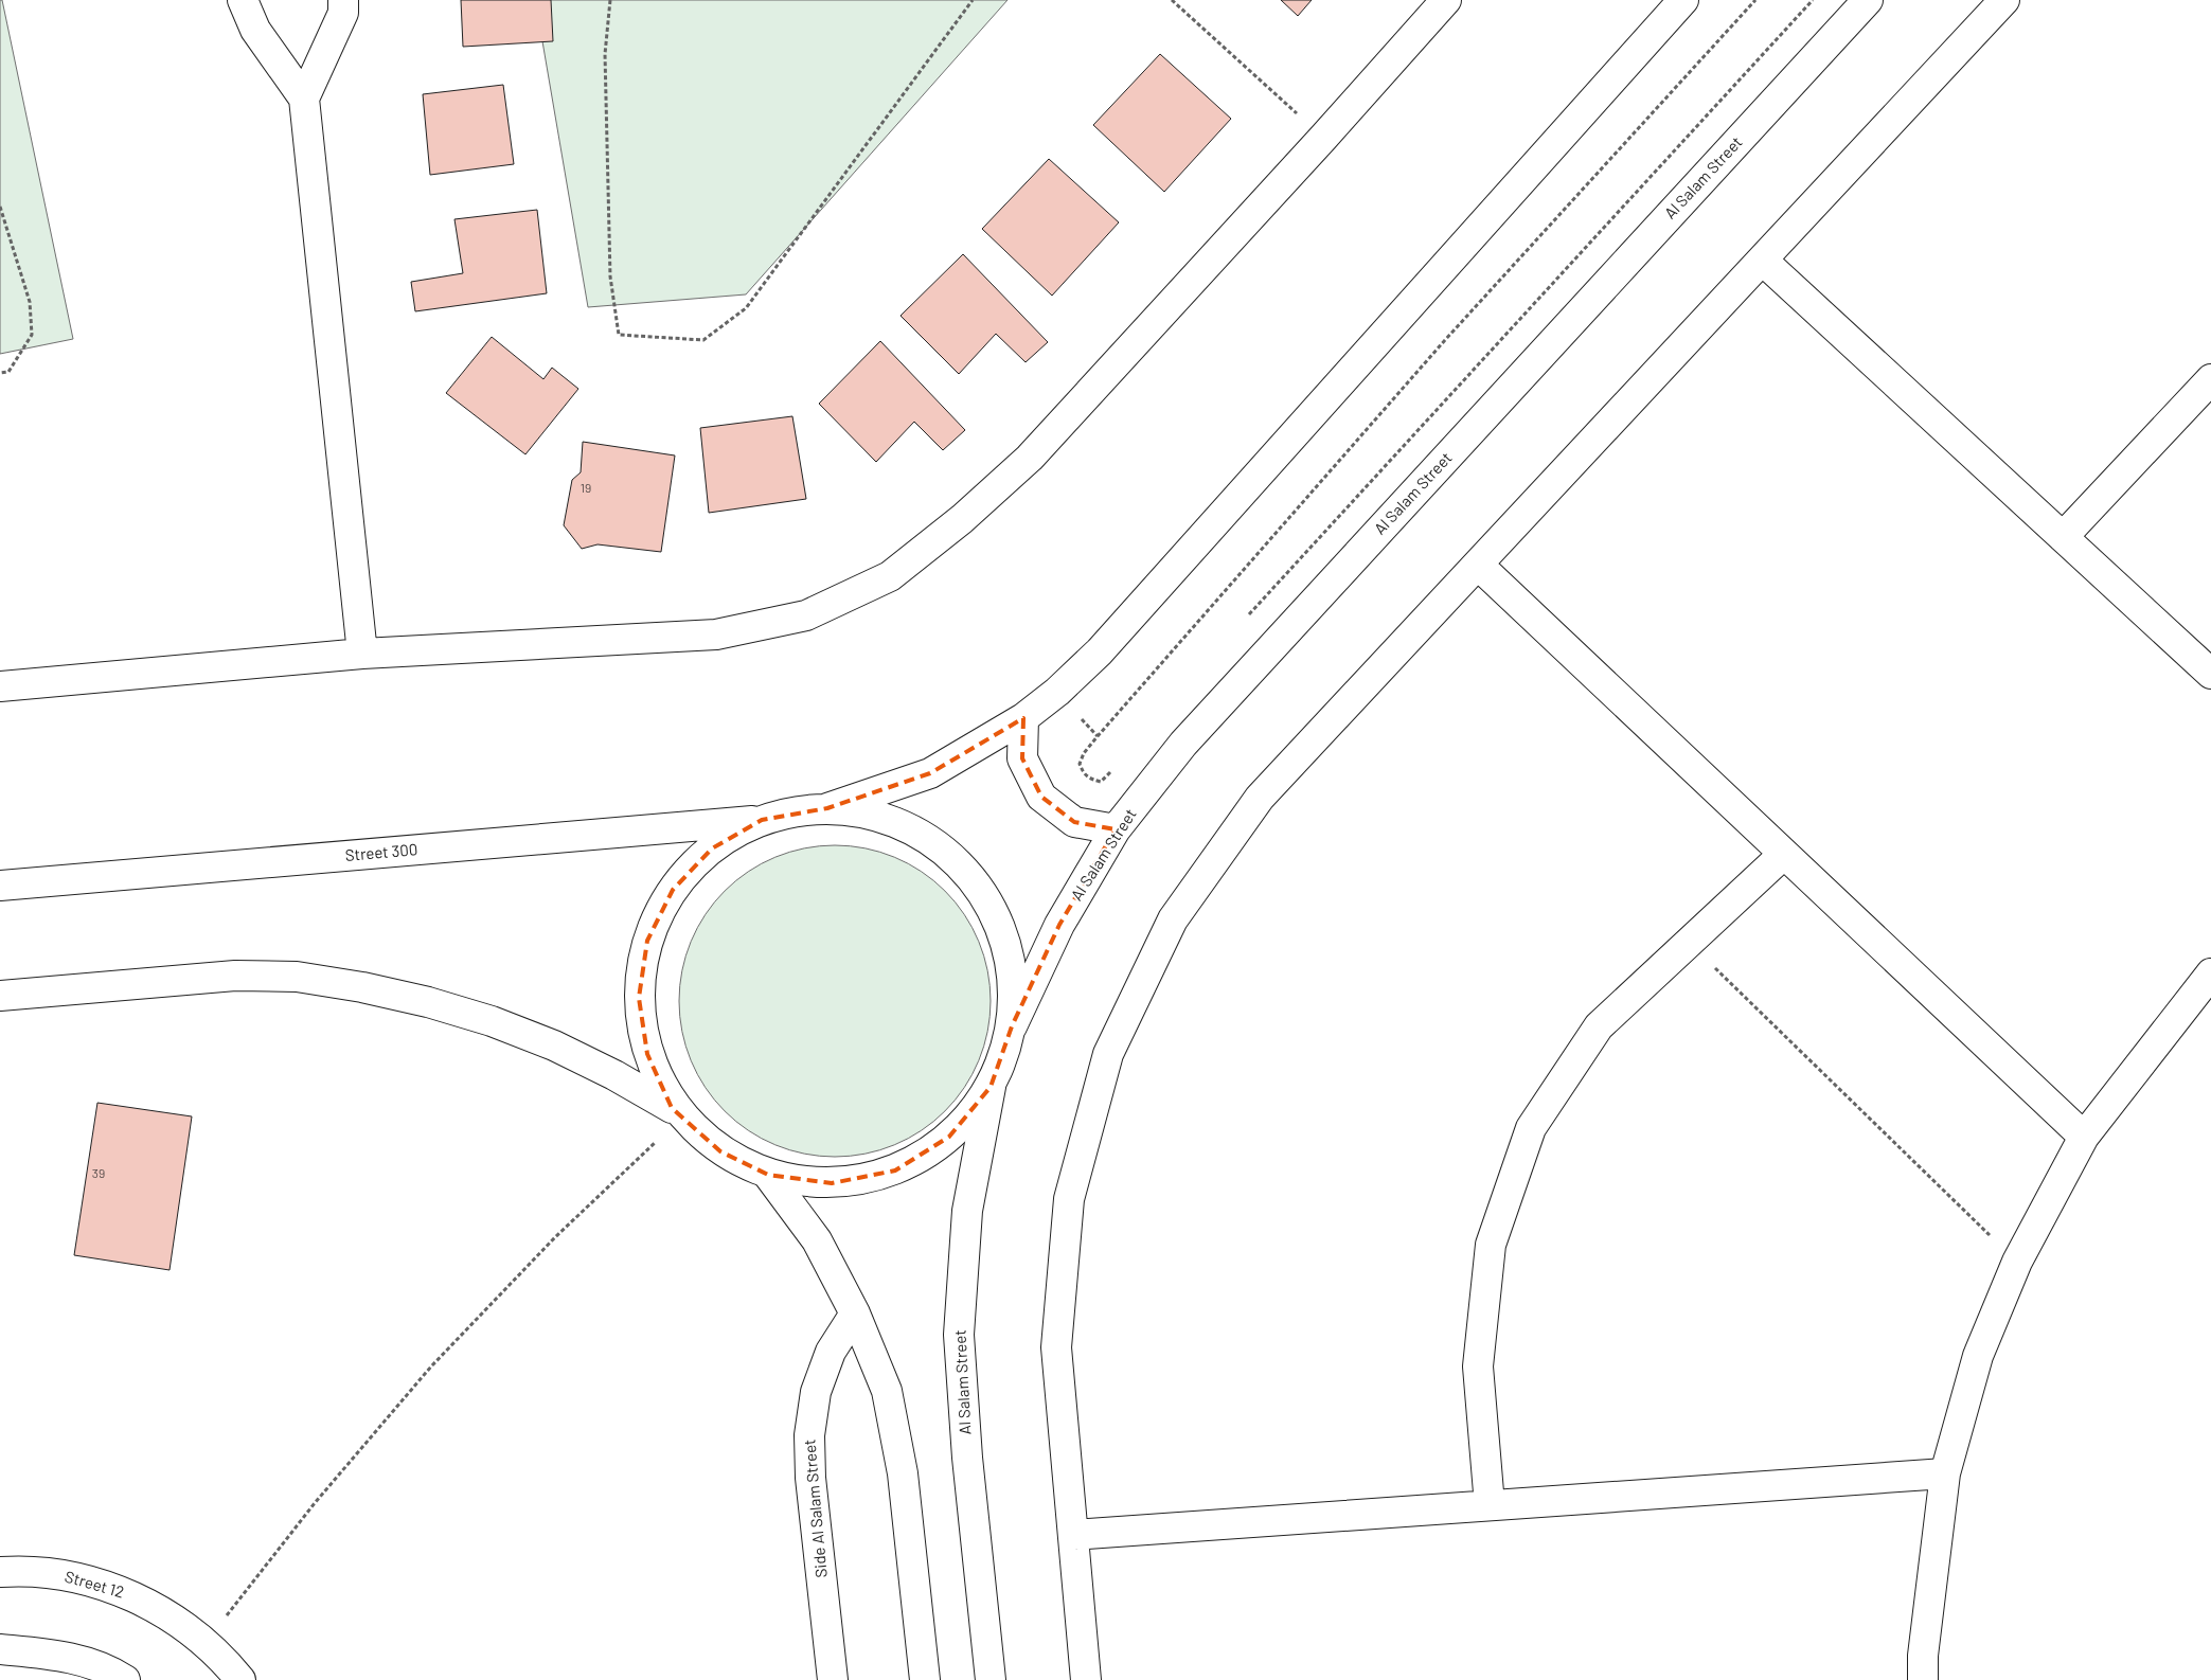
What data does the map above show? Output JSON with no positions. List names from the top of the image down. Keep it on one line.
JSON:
{"streets":{"street":["Al Salam Street","Street 300","Side Al Salam Street","Street 12"]},"house_numbers":["19","39"]}
